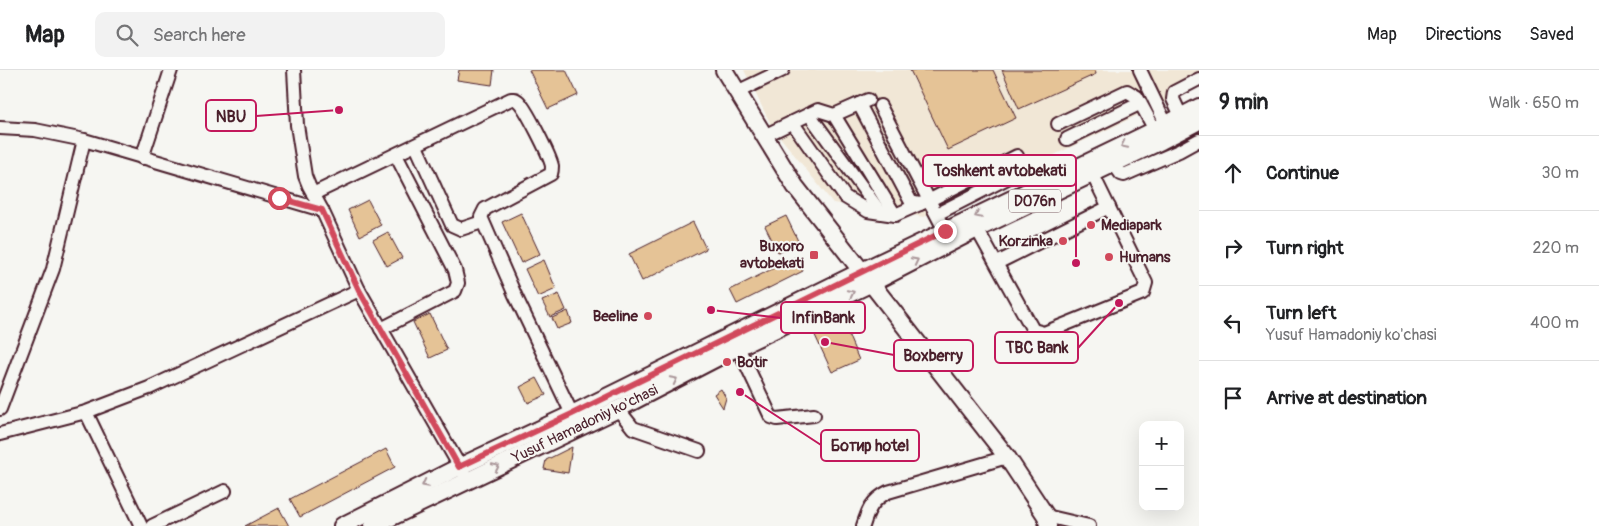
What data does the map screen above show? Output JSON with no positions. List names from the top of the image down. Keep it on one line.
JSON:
{"streets":{"main road":["D076n","Yusuf Hamadoniy ko'chasi"]},"places":{"other":["NBU","Mediapark","Korzinka","Humans","Toshkent avtobekati","TBC Bank","InfinBank","Beeline","Boxberry","Botir","Ботир hotel"],"transit":["Buxoro avtobekati"]},"page":{"header":"Map","search":"Search here","nav":["Map","Directions","Saved"],"heading":["9 min","Walk · 650 m"],"list":[["Continue","30 m"],["Turn right","220 m"],["Turn left","Yusuf Hamadoniy ko'chasi","400 m"],"Arrive at destination"],"map_buttons":["+","−"]}}
